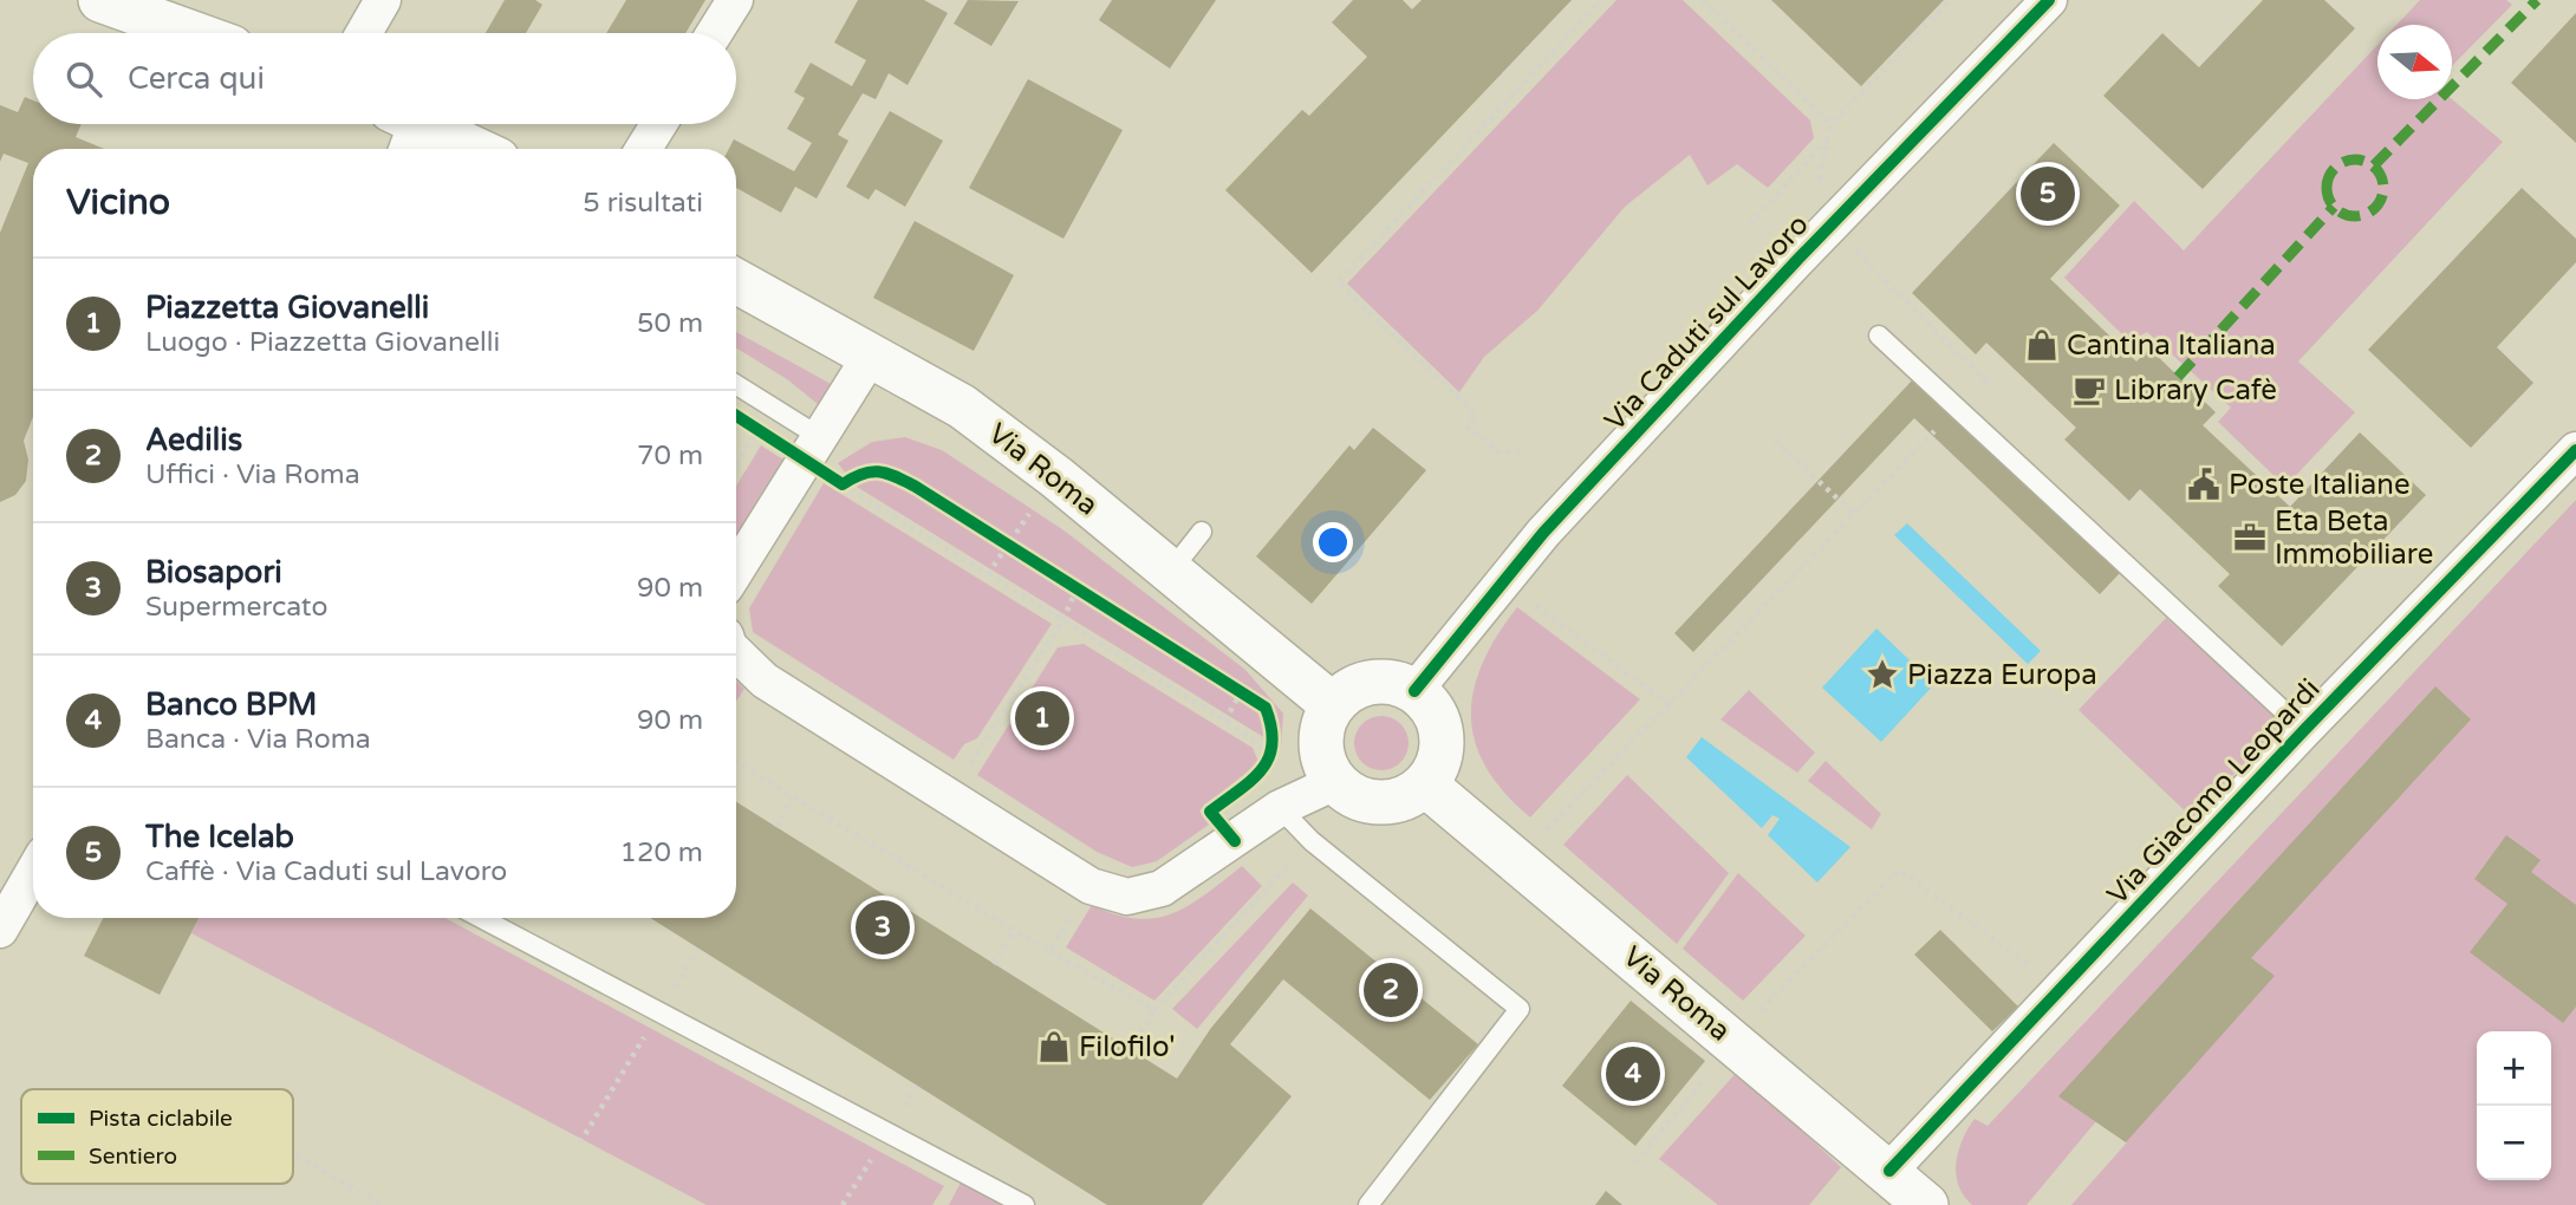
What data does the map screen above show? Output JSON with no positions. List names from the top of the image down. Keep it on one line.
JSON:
{"streets":{"street":["Via Caduti sul Lavoro","Via Roma","Via Giacomo Leopardi"]},"crossings":[["Via Caduti sul Lavoro","Via Roma"],["Via Roma","Via Giacomo Leopardi"]],"places":{"shop":["Cantina Italiana","Filofilo'"],"cafe":["Library Cafè"],"public building":["Poste Italiane"],"office":["Eta Beta Immobiliare"],"place":["Piazza Europa"]},"legend":["Pista ciclabile","Sentiero"],"north":"right","page":{"search":"Cerca qui","heading":["Vicino","5 risultati"],"pins":["5","1","3","2","4"],"list":[{"mark":"1","name":"Piazzetta Giovanelli","note":"Luogo · Piazzetta Giovanelli","value":"50 m"},{"mark":"2","name":"Aedilis","note":"Uffici · Via Roma","value":"70 m"},{"mark":"3","name":"Biosapori","note":"Supermercato","value":"90 m"},{"mark":"4","name":"Banco BPM","note":"Banca · Via Roma","value":"90 m"},{"mark":"5","name":"The Icelab","note":"Caffè · Via Caduti sul Lavoro","value":"120 m"}],"map_buttons":["+","−"]}}
